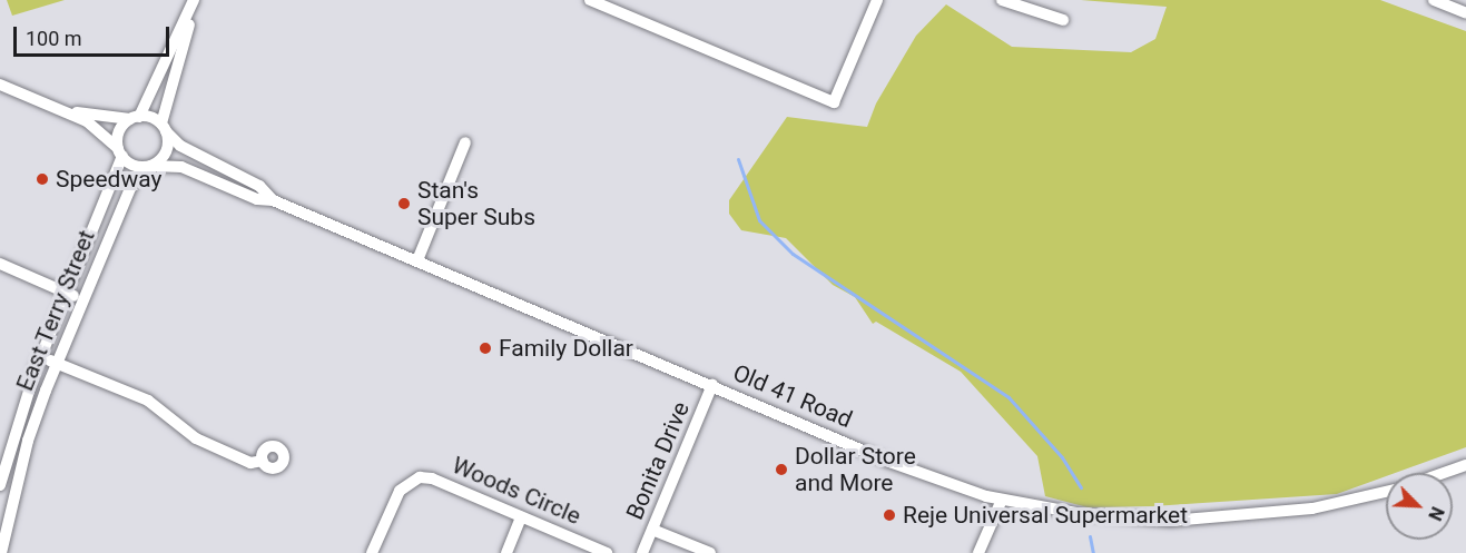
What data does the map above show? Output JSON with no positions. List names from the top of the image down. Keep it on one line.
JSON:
{"streets":{"street":["East Terry Street","Old 41 Road","Bonita Drive","Woods Circle"]},"crossings":[["East Terry Street","Old 41 Road"],["Old 41 Road","Bonita Drive"]],"places":["Speedway","Stan's Super Subs","Family Dollar","Dollar Store and More","Reje Universal Supermarket"],"scale_bar":"100 m","north":"bottom right"}
